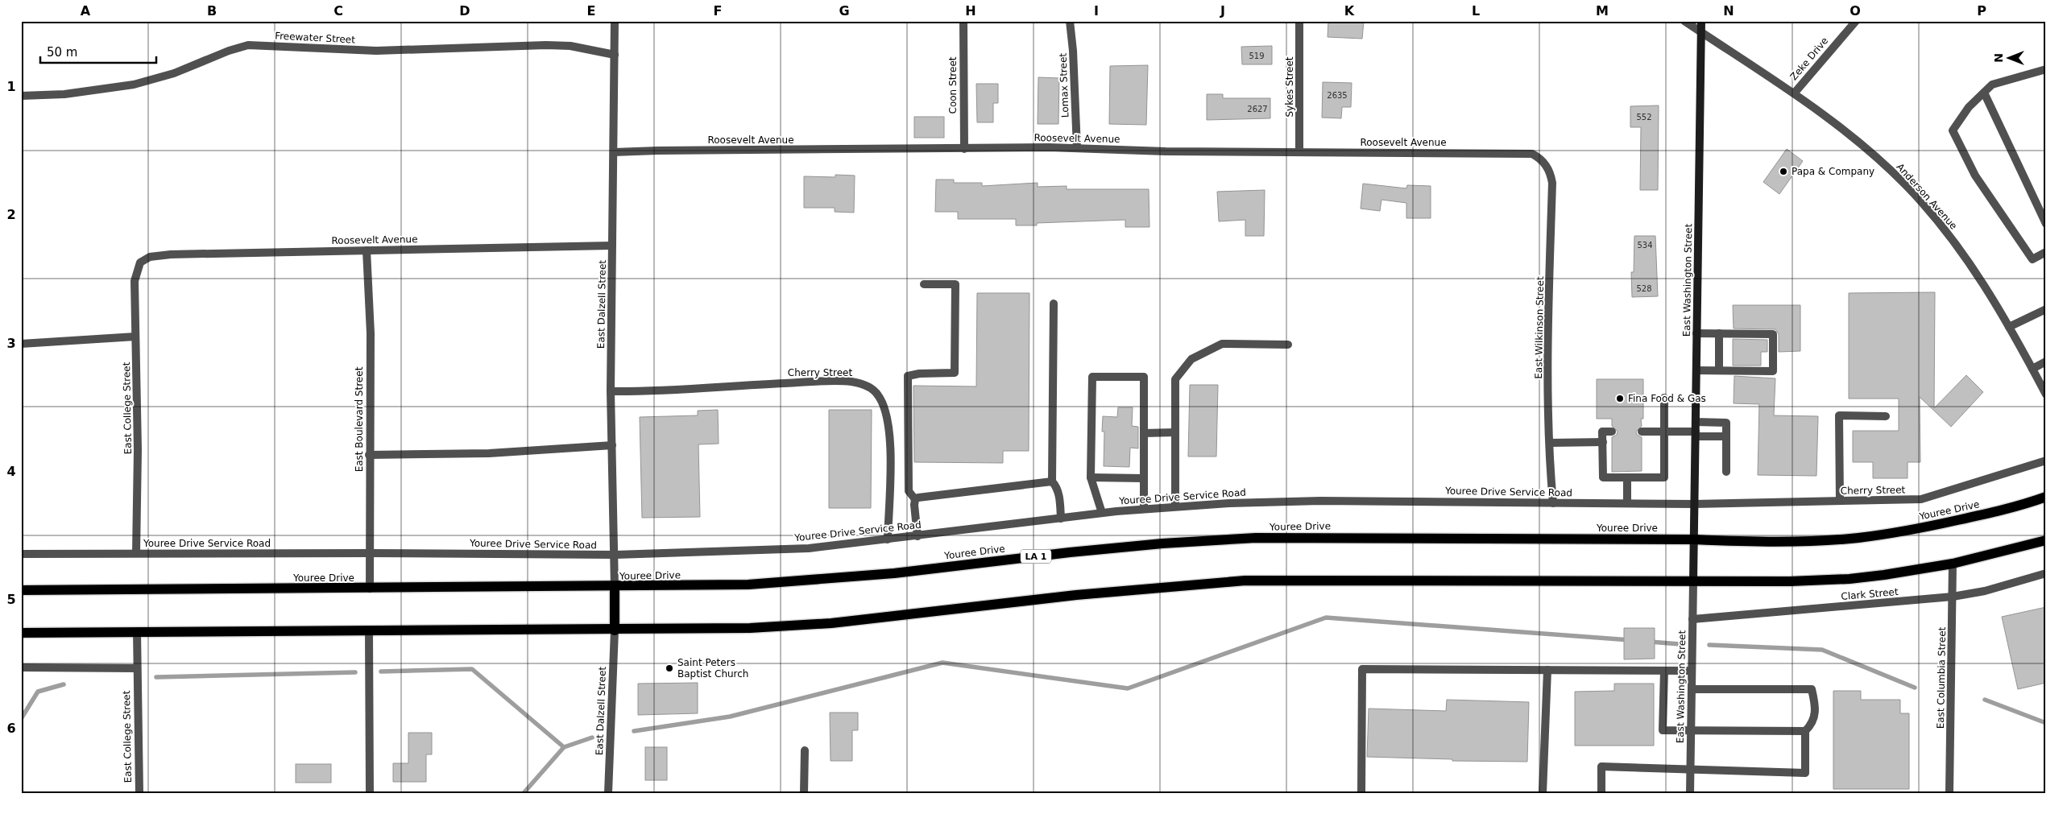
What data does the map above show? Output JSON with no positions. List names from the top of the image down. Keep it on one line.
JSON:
{"streets":{"main road":["Youree Drive","LA 1"],"street":["Freewater Street","Zeke Drive","Coon Street","Lomax Street","Sykes Street","Roosevelt Avenue","Anderson Avenue","East Washington Street","East Dalzell Street","East Wilkinson Street","Cherry Street","East College Street","East Boulevard Street","Youree Drive Service Road","Clark Street","East Columbia Street"]},"crossings":[["Freewater Street","East Dalzell Street"],["Zeke Drive","Anderson Avenue"],["Coon Street","Roosevelt Avenue"],["Lomax Street","Roosevelt Avenue"],["Sykes Street","Roosevelt Avenue"],["Roosevelt Avenue","East Dalzell Street"],["Roosevelt Avenue","East Wilkinson Street"],["Roosevelt Avenue","East College Street"],["Roosevelt Avenue","East Boulevard Street"],["Anderson Avenue","East Washington Street"],["East Washington Street","Cherry Street"],["East Washington Street","Youree Drive Service Road"],["East Washington Street","Youree Drive"],["East Washington Street","Clark Street"],["East Dalzell Street","Cherry Street"],["East Dalzell Street","Youree Drive Service Road"],["East Dalzell Street","Youree Drive"],["East Wilkinson Street","Youree Drive Service Road"],["Cherry Street","Youree Drive Service Road"],["East College Street","Youree Drive Service Road"],["East Boulevard Street","Youree Drive Service Road"],["East Boulevard Street","Youree Drive"],["Clark Street","East Columbia Street"]],"places":["Papa & Company","Fina Food & Gas","Saint Peters Baptist Church"],"house_numbers":["519","2635","2627","552","534","528"],"scale_bar":"50 m","north":"left","grid":{"columns":["A","B","C","D","E","F","G","H","I","J","K","L","M","N","O","P"],"rows":["1","2","3","4","5","6"]}}
